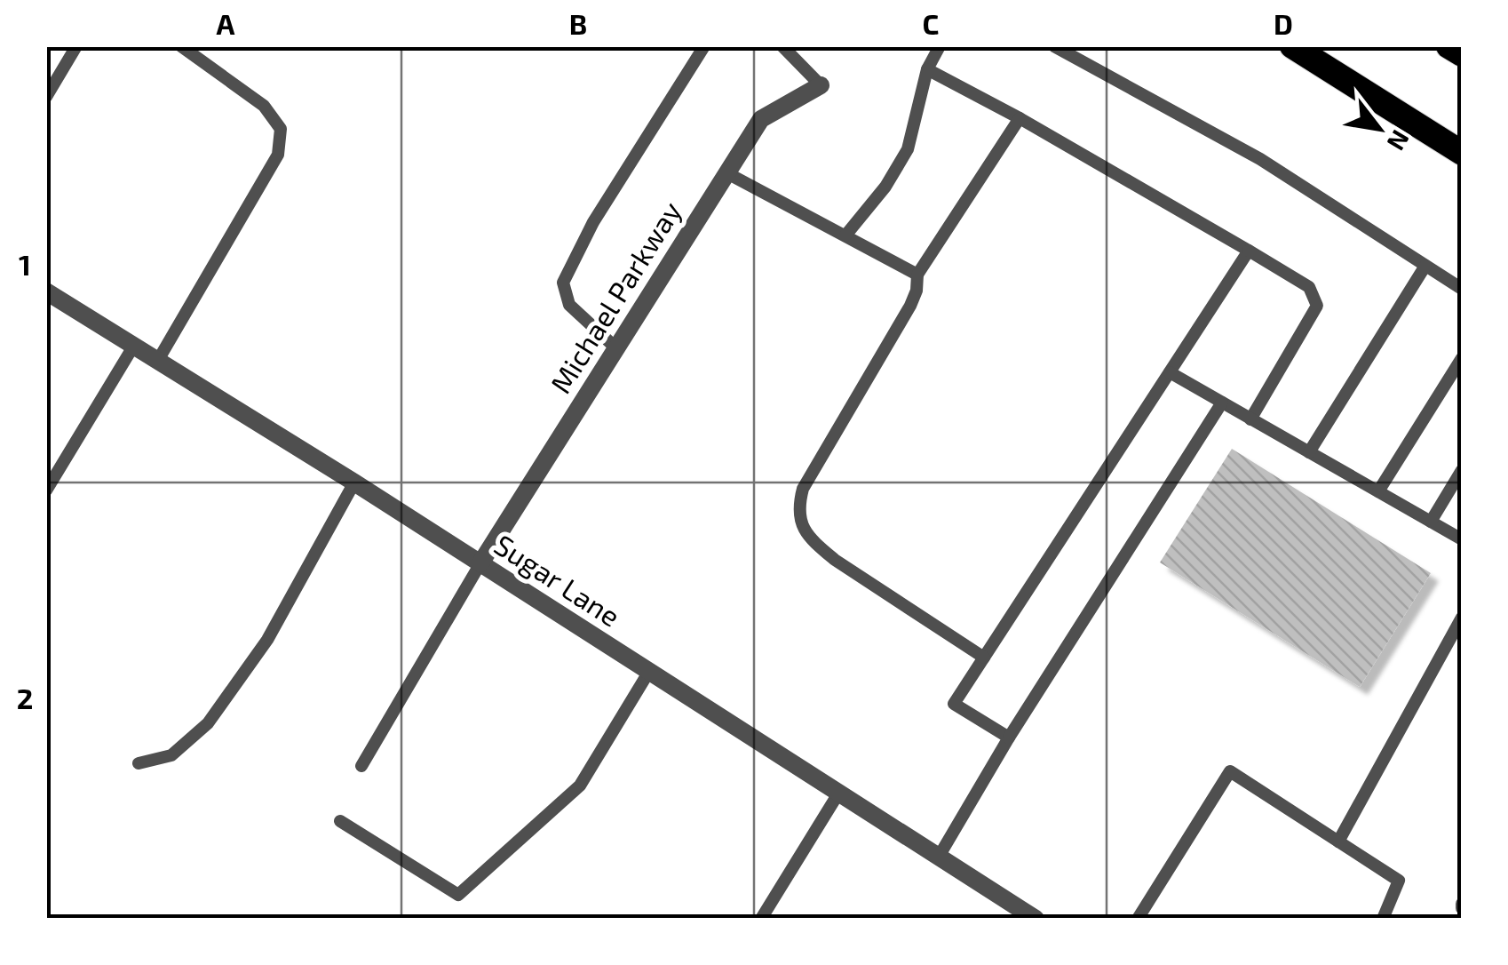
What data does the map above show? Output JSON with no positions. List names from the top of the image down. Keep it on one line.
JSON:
{"streets":{"street":["Michael Parkway","Sugar Lane"]},"crossings":[["Michael Parkway","Sugar Lane"]],"north":"bottom right","grid":{"columns":["A","B","C","D"],"rows":["1","2"]}}
